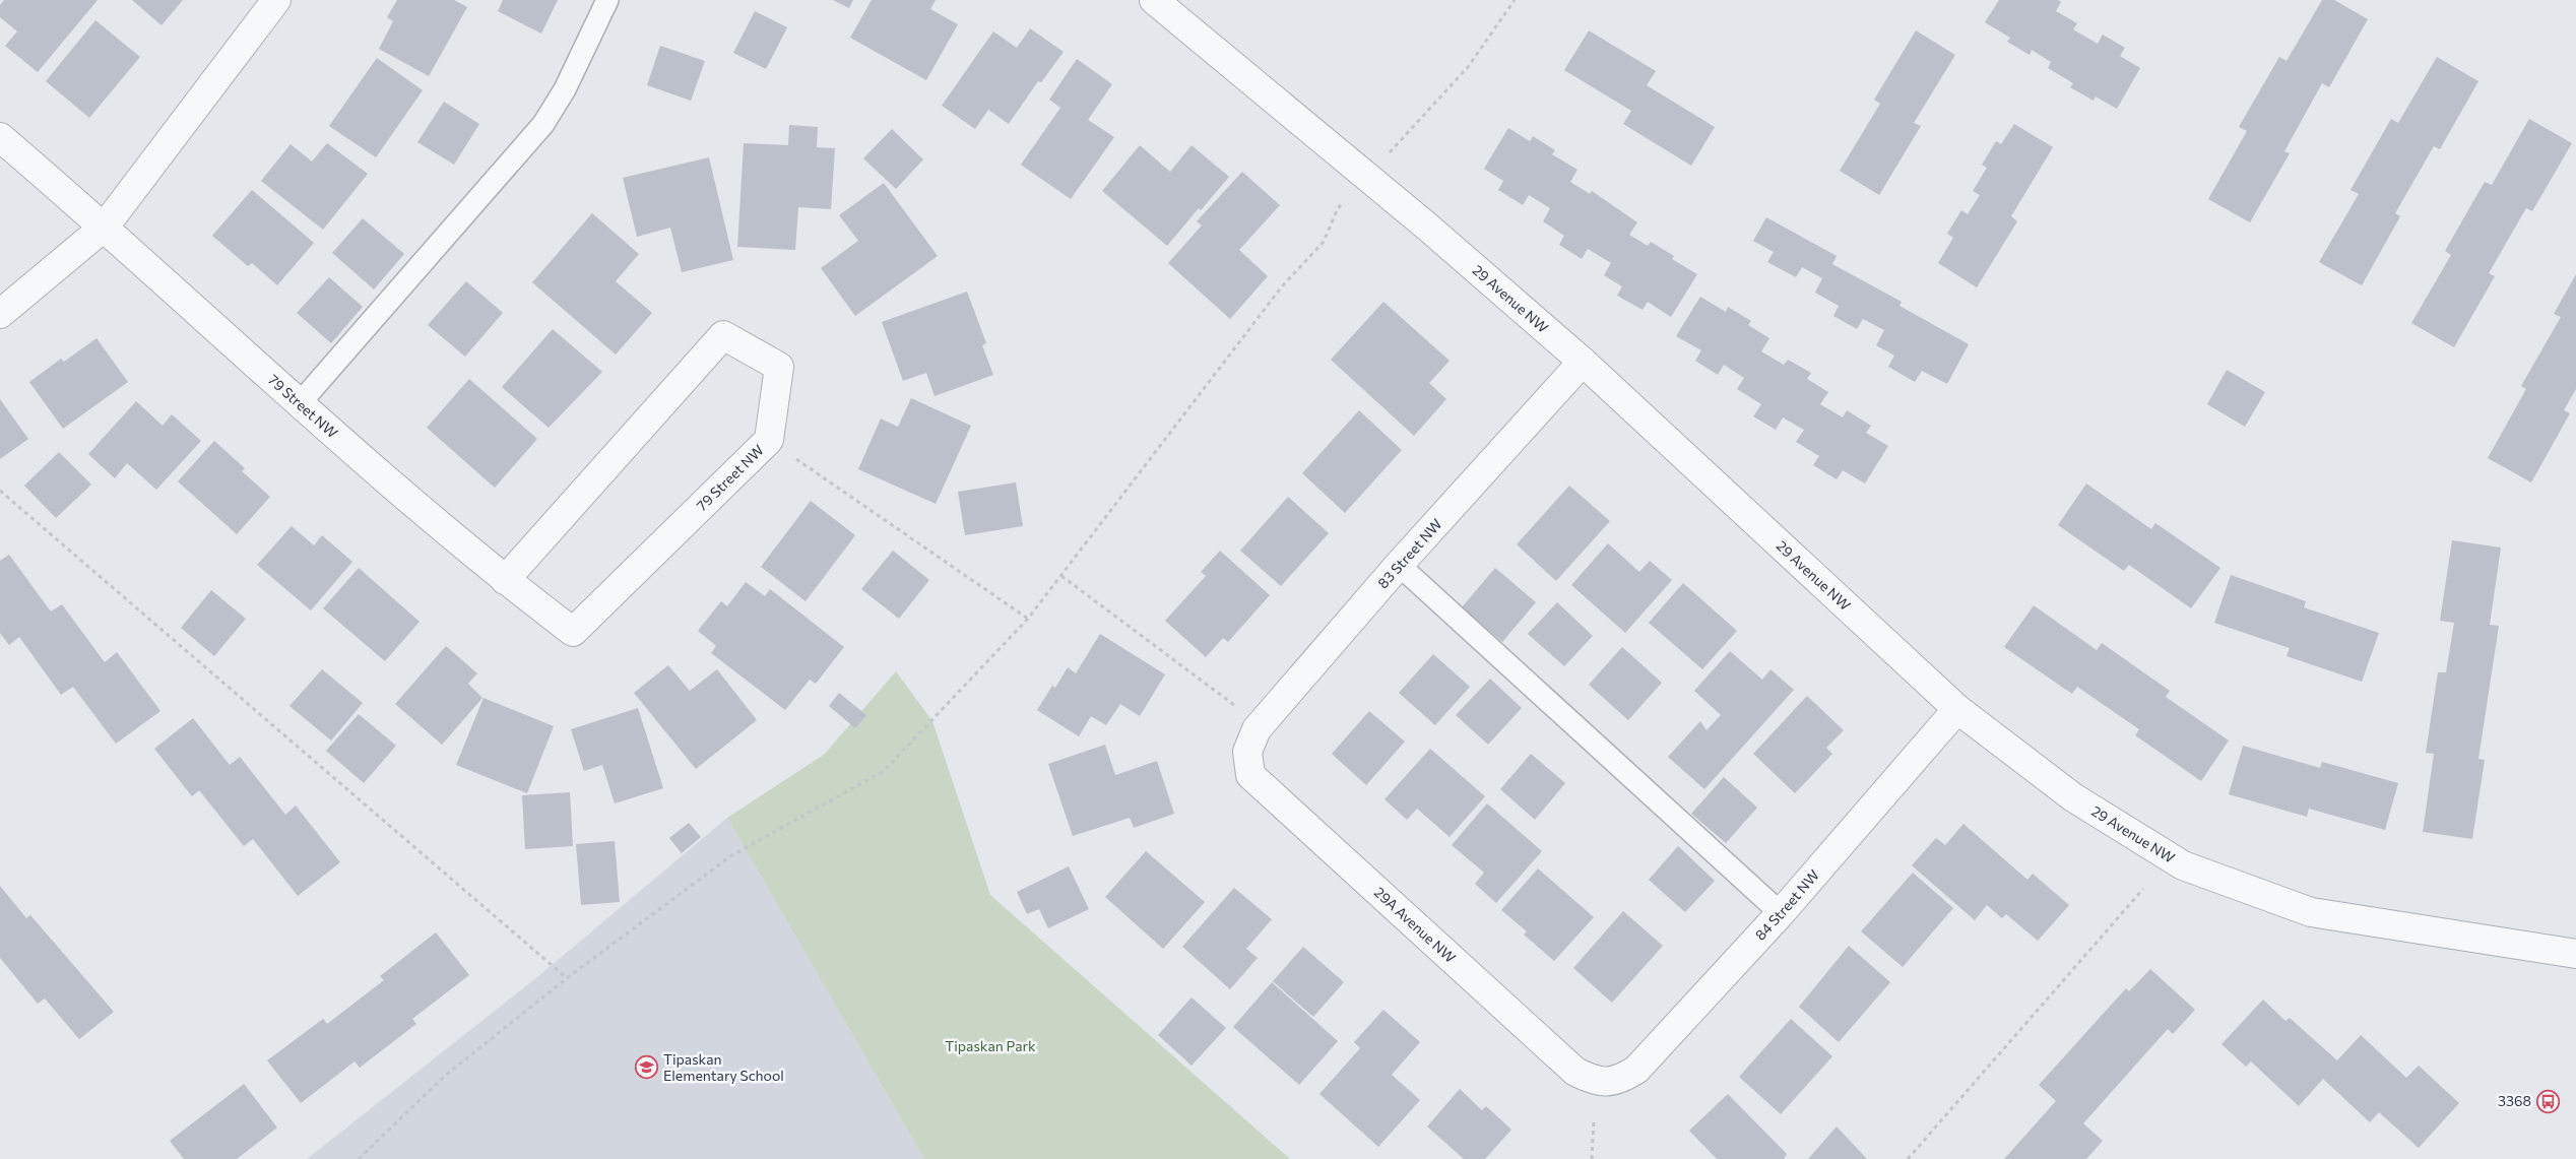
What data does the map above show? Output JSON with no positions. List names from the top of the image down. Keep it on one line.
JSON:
{"streets":{"street":["29 Avenue NW","79 Street NW","83 Street NW","84 Street NW","29A Avenue NW"]},"crossings":[["29 Avenue NW","83 Street NW"],["29 Avenue NW","84 Street NW"],["83 Street NW","29A Avenue NW"],["84 Street NW","29A Avenue NW"]],"parks":["Tipaskan Park"],"places":{"school or university":["Tipaskan Elementary School"],"bus stop":["3368"]}}
